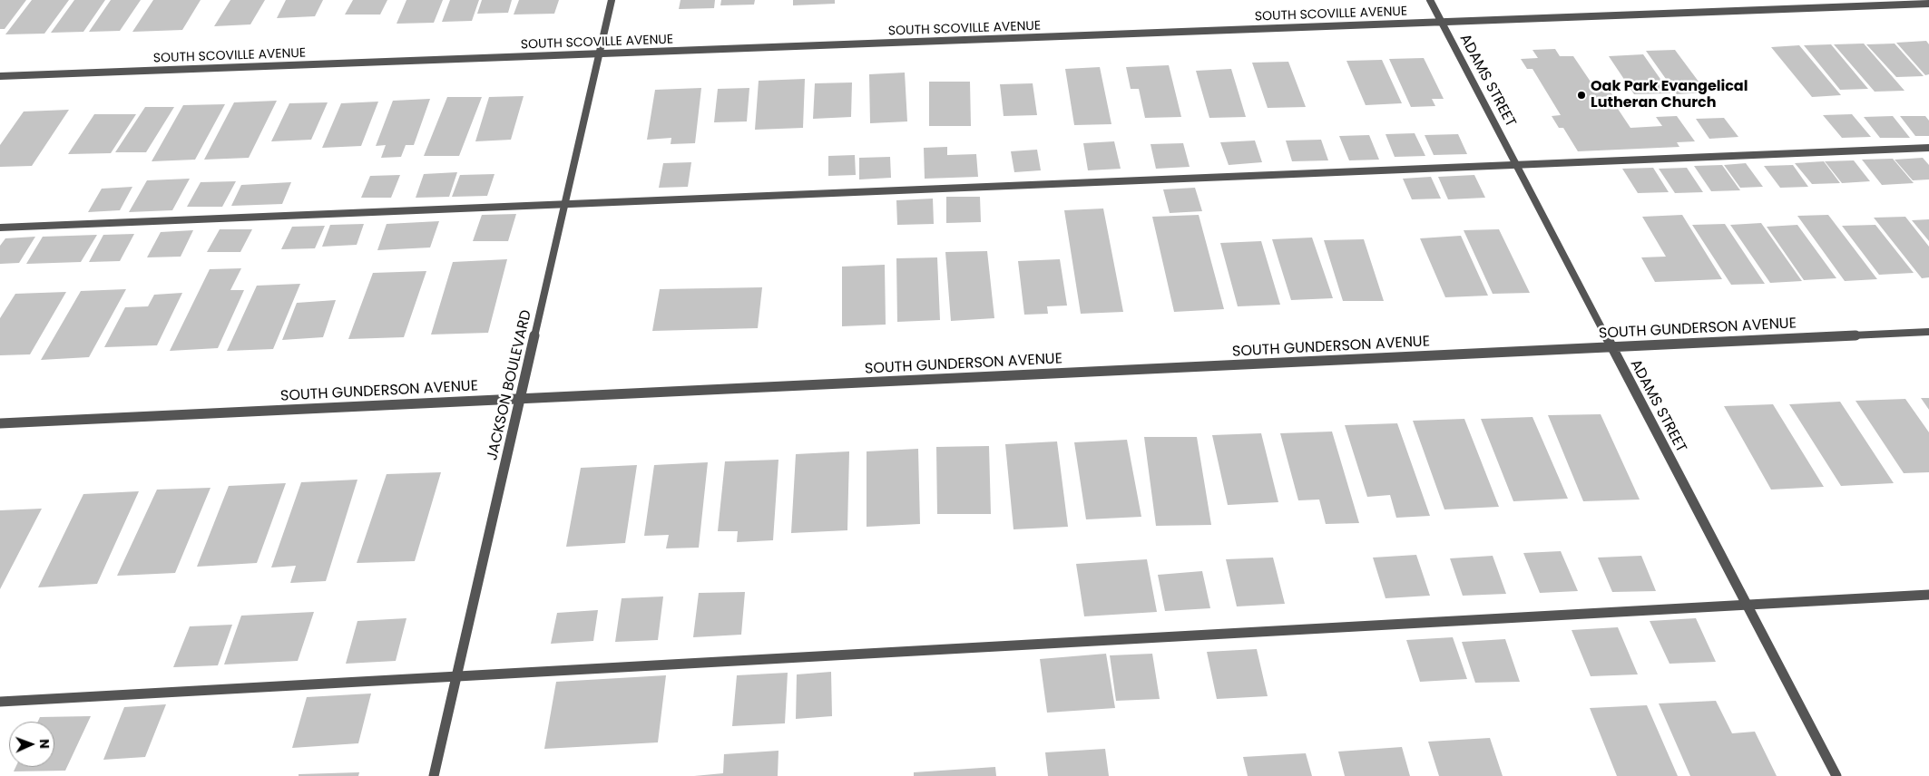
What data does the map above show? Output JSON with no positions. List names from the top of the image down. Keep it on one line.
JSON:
{"streets":{"street":["SOUTH SCOVILLE AVENUE","ADAMS STREET","SOUTH GUNDERSON AVENUE","JACKSON BOULEVARD"]},"crossings":[["SOUTH SCOVILLE AVENUE","ADAMS STREET"],["SOUTH SCOVILLE AVENUE","JACKSON BOULEVARD"],["ADAMS STREET","SOUTH GUNDERSON AVENUE"],["SOUTH GUNDERSON AVENUE","JACKSON BOULEVARD"]],"places":["Oak Park Evangelical Lutheran Church"],"north":"right"}
